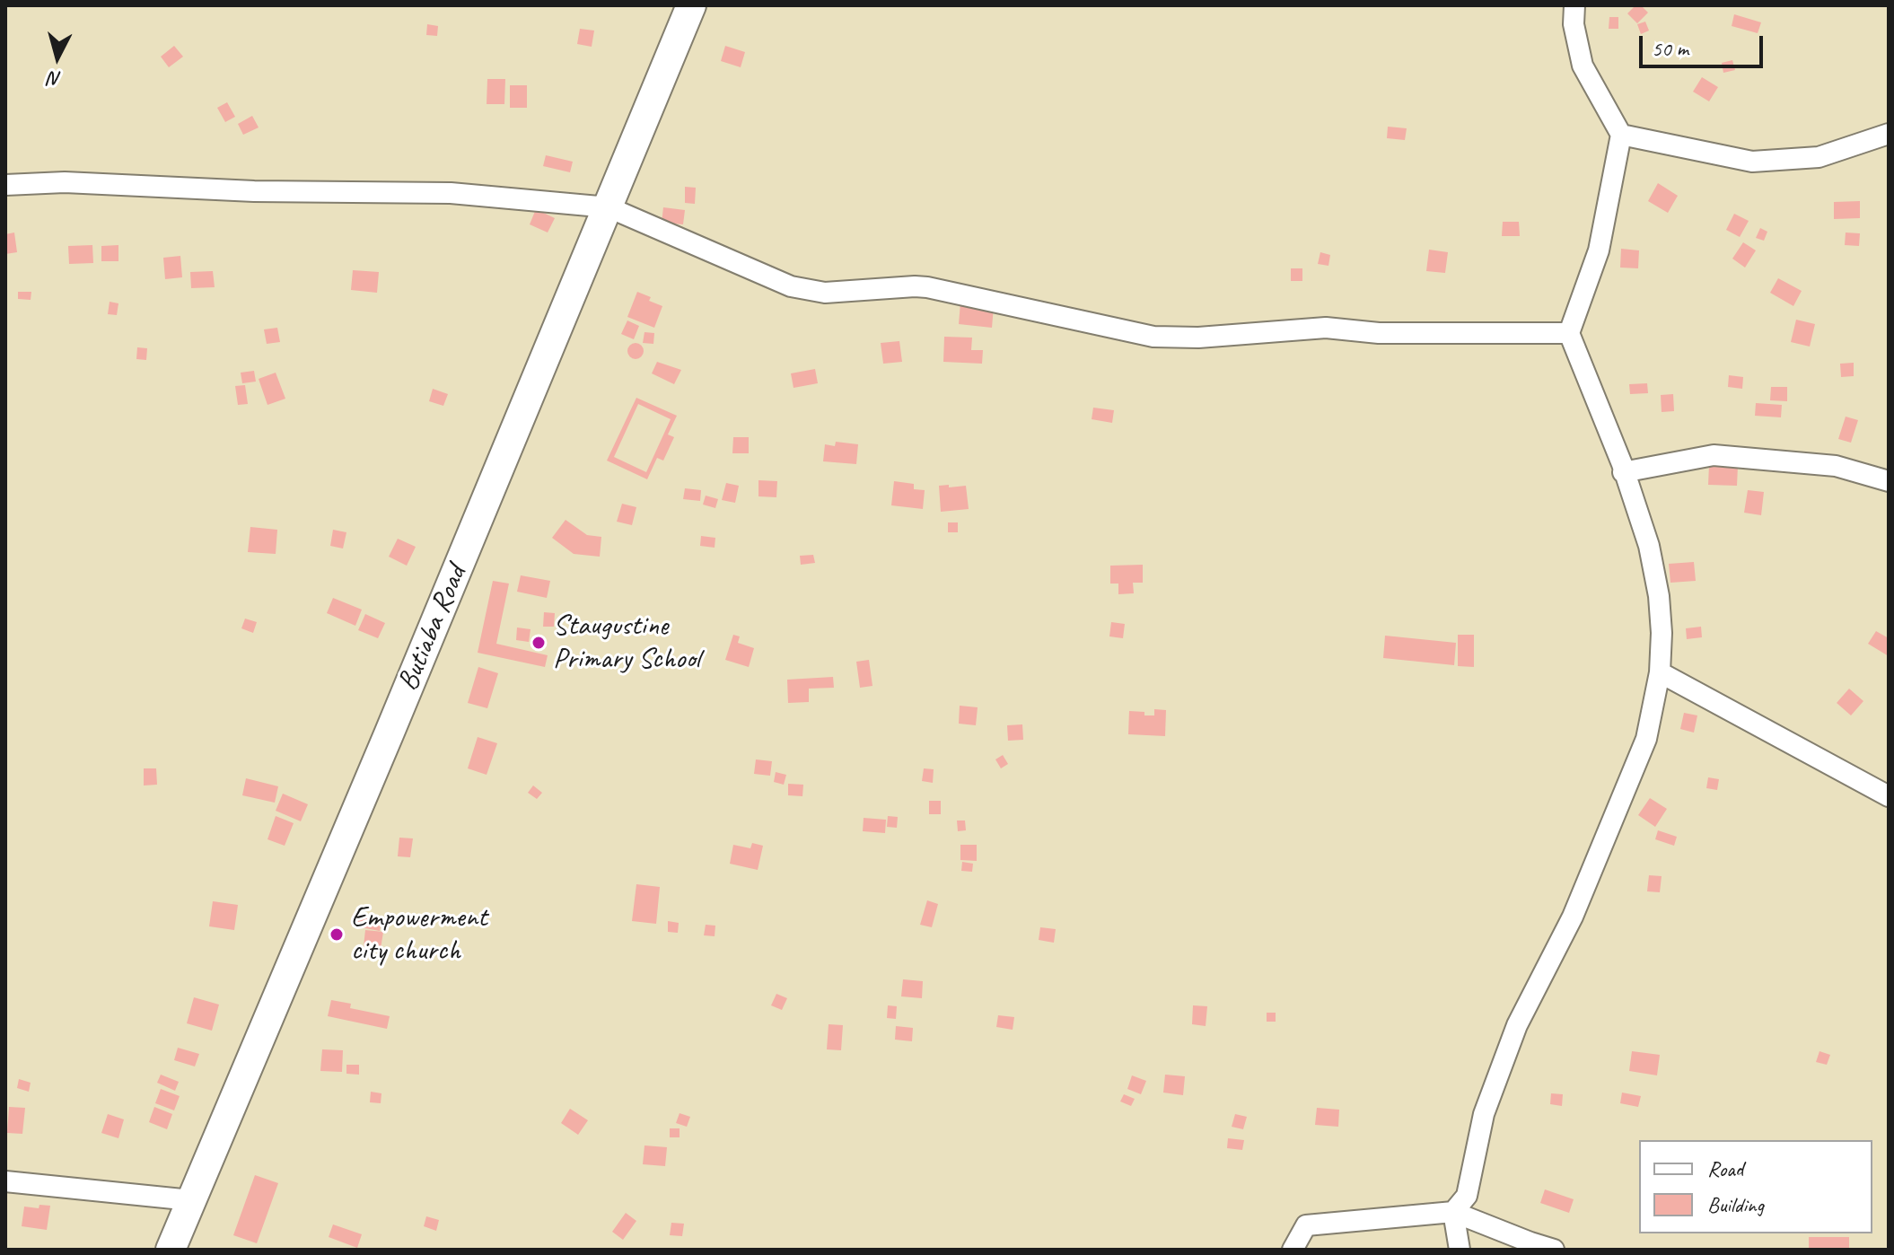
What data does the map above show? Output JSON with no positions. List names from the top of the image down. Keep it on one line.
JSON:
{"streets":{"main road":["Butiaba Road"]},"places":["Staugustine Primary School","Empowerment city church"],"legend":["Road","Building"],"scale_bar":"50 m","north":"bottom"}
